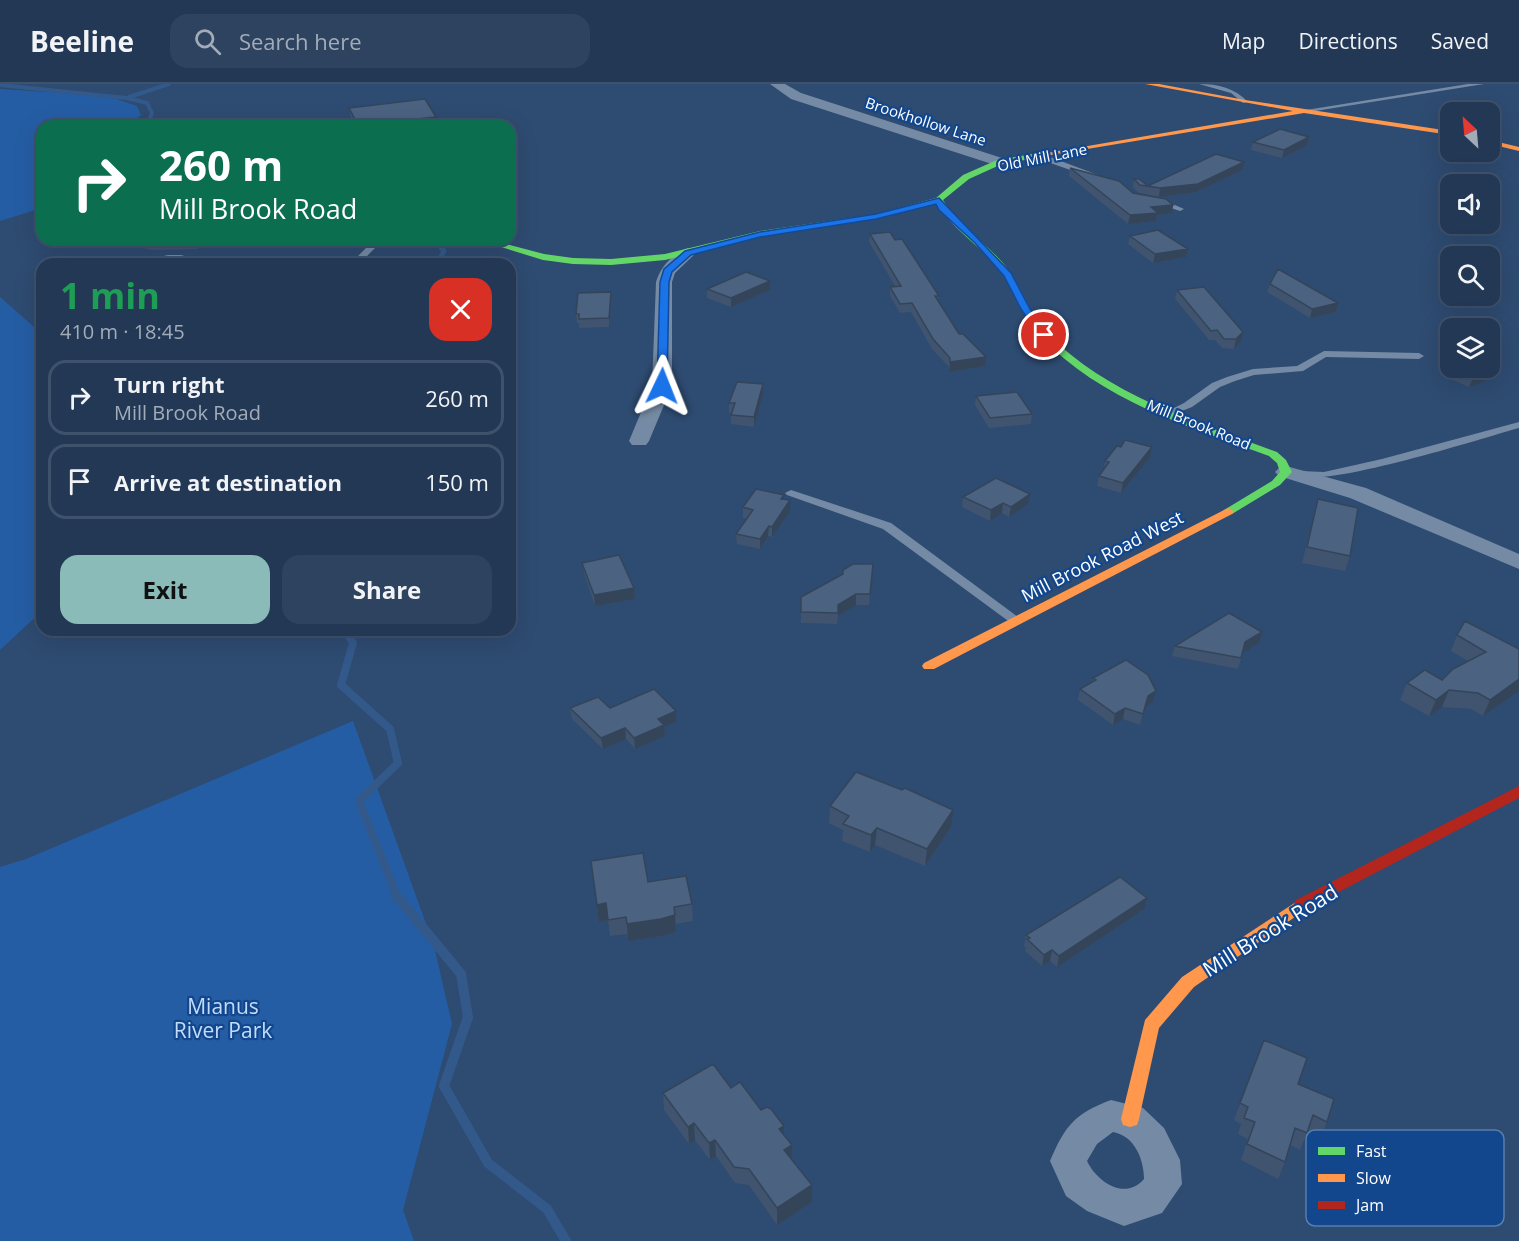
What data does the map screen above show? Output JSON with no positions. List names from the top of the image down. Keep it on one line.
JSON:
{"streets":{"street":["Brookhollow Lane","Old Mill Lane","Mill Brook Road","Mill Brook Road West"]},"crossings":[["Brookhollow Lane","Old Mill Lane"],["Old Mill Lane","Mill Brook Road"],["Mill Brook Road","Mill Brook Road West"]],"parks":["Mianus River Park"],"legend":["Fast","Slow","Jam"],"north":"top left","page":{"header":"Beeline","search":"Search here","nav":["Map","Directions","Saved"],"turn":["260 m","Mill Brook Road"],"heading":["1 min","410 m · 18:45"],"list":[{"name":"Turn right","note":"Mill Brook Road","value":"260 m"},{"name":"Arrive at destination","value":"150 m"}],"buttons":["Exit","Share"]}}
